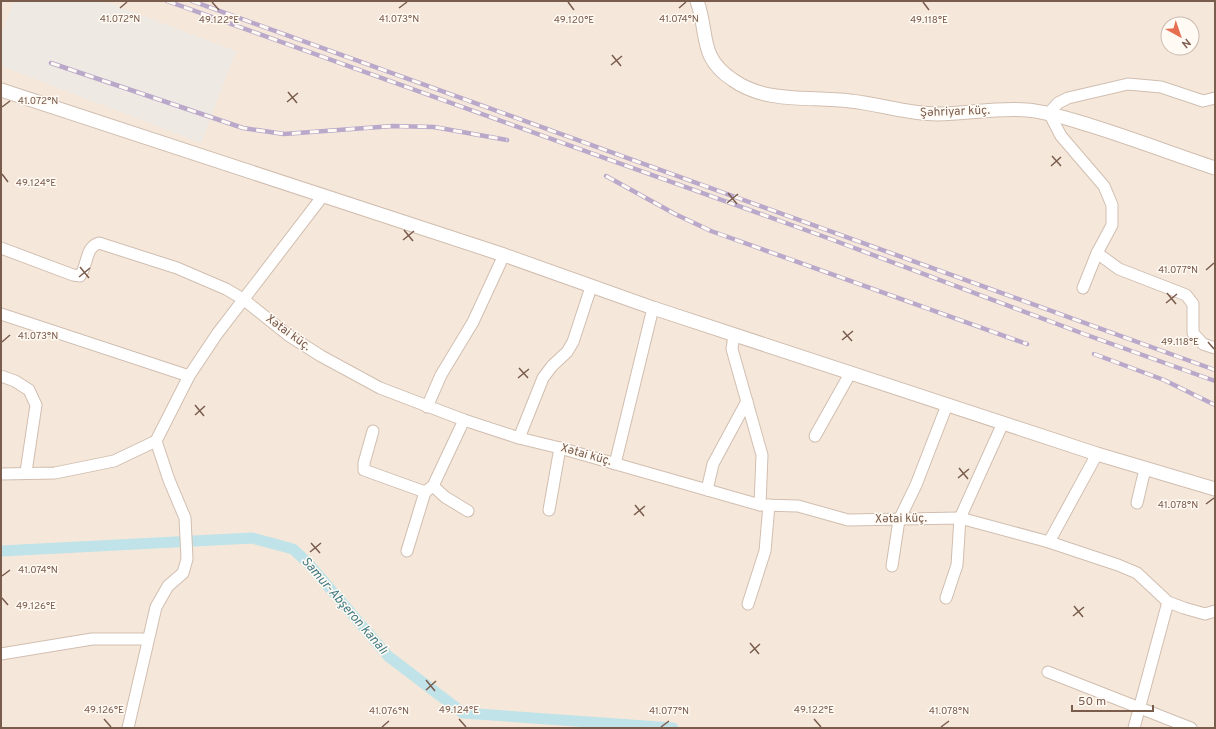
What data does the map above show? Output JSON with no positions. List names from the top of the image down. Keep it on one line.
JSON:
{"streets":{"street":["Şəhriyar küç.","Xətai küç."]},"water":["Samur-Abşeron kanalı"],"scale_bar":"50 m","north":"bottom right","coordinates":["41.072°N","41.073°N","41.074°N","49.120°E","49.122°E","49.118°E","49.124°E","41.077°N","41.078°N","49.126°E","41.076°N"]}
